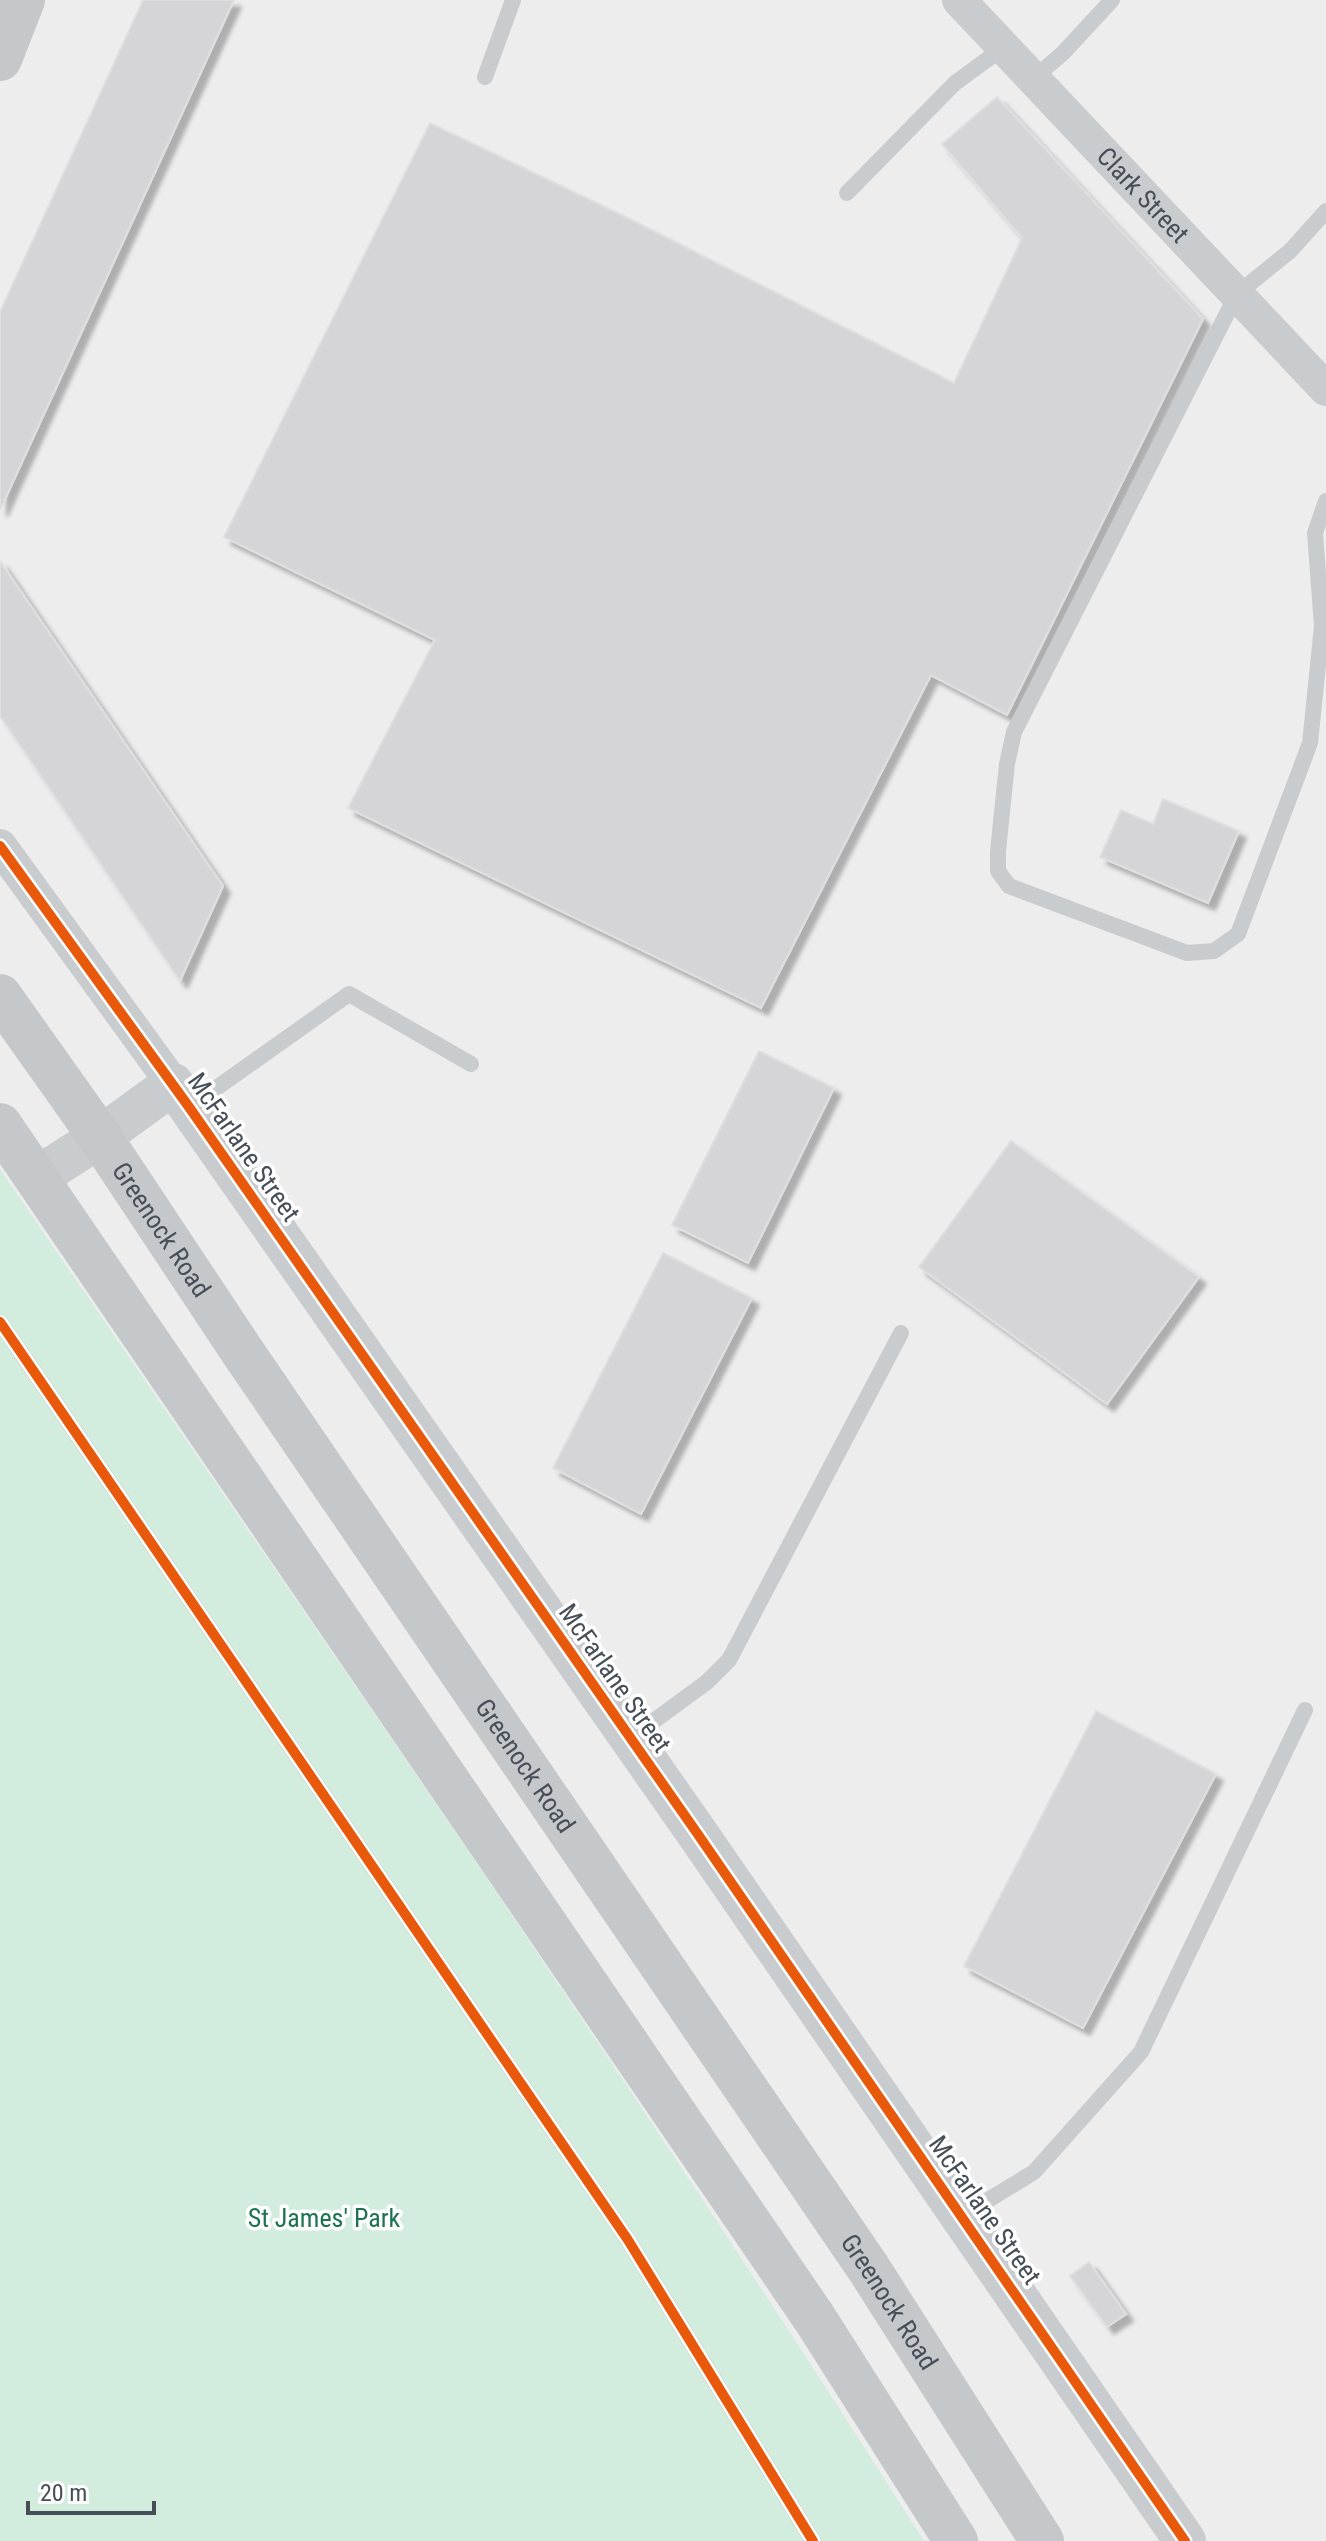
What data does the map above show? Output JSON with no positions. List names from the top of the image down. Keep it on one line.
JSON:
{"streets":{"main road":["Greenock Road"],"street":["Clark Street","McFarlane Street"]},"parks":["St James' Park"],"scale_bar":"20 m"}
